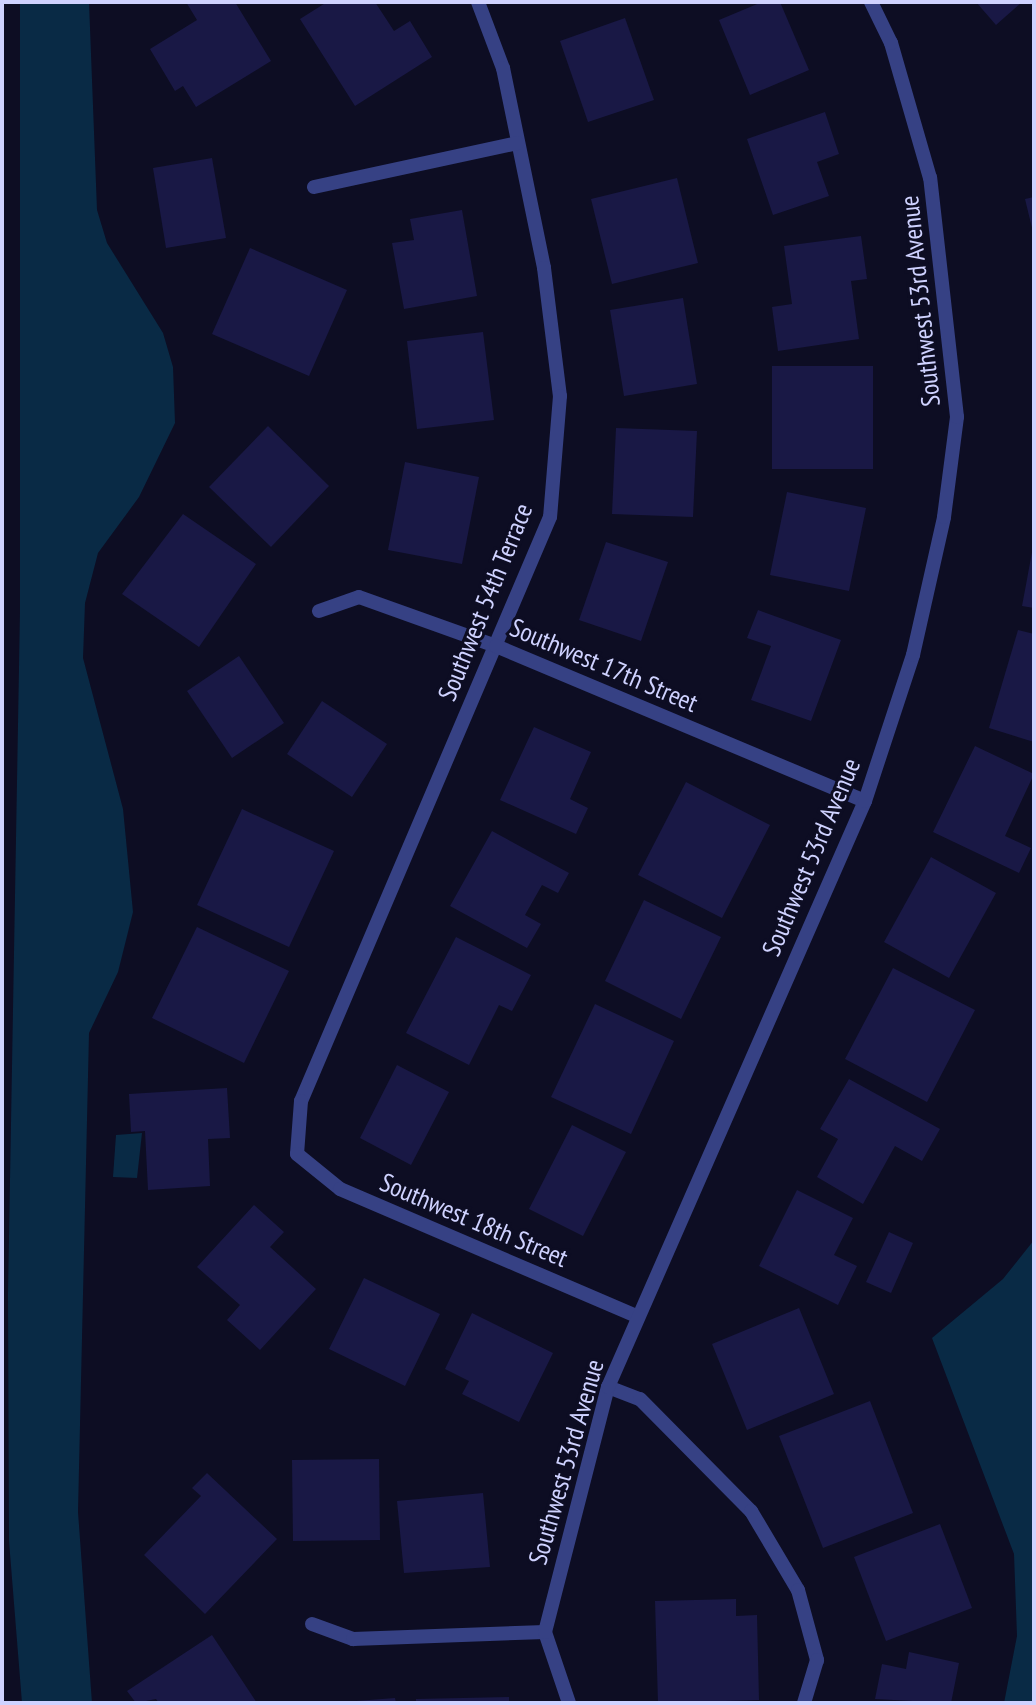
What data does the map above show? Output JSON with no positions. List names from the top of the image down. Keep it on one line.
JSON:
{"streets":{"street":["Southwest 53rd Avenue","Southwest 54th Terrace","Southwest 17th Street","Southwest 18th Street"]},"crossings":[["Southwest 53rd Avenue","Southwest 17th Street"],["Southwest 53rd Avenue","Southwest 18th Street"],["Southwest 54th Terrace","Southwest 17th Street"],["Southwest 54th Terrace","Southwest 18th Street"]]}
